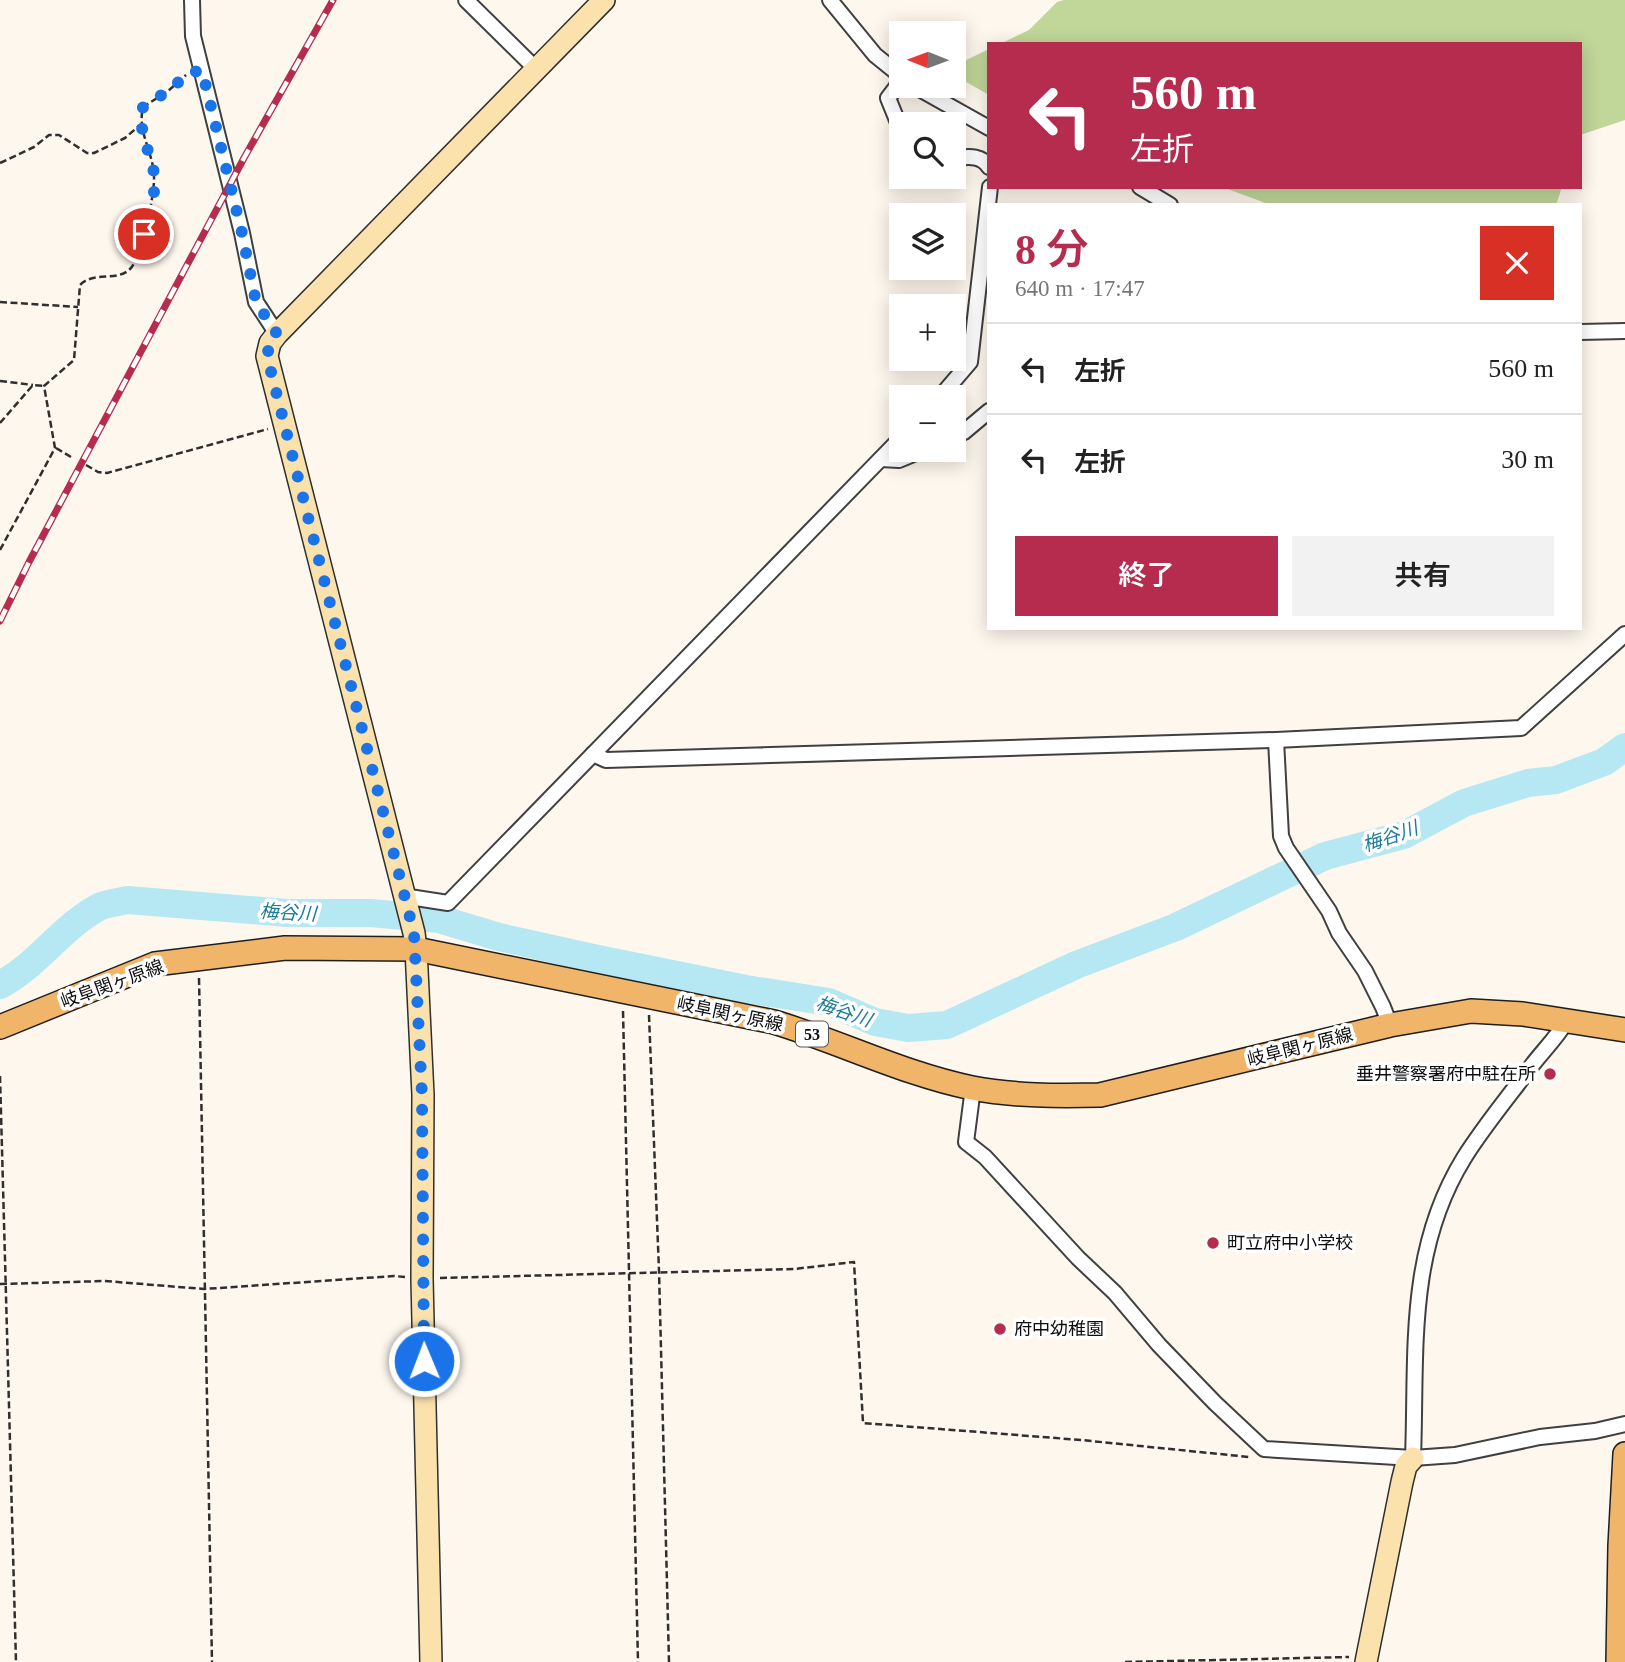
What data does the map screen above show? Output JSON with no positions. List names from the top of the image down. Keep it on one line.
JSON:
{"streets":{"main road":["岐阜関ヶ原線","53"]},"water":["梅谷川"],"places":["垂井警察署府中駐在所","町立府中小学校","府中幼稚園"],"north":"left","page":{"map_buttons":["+","−"],"turn":["560 m","左折"],"heading":["8 分","640 m · 17:47"],"list":[{"name":"左折","value":"560 m"},{"name":"左折","value":"30 m"}],"buttons":["終了","共有"]}}
